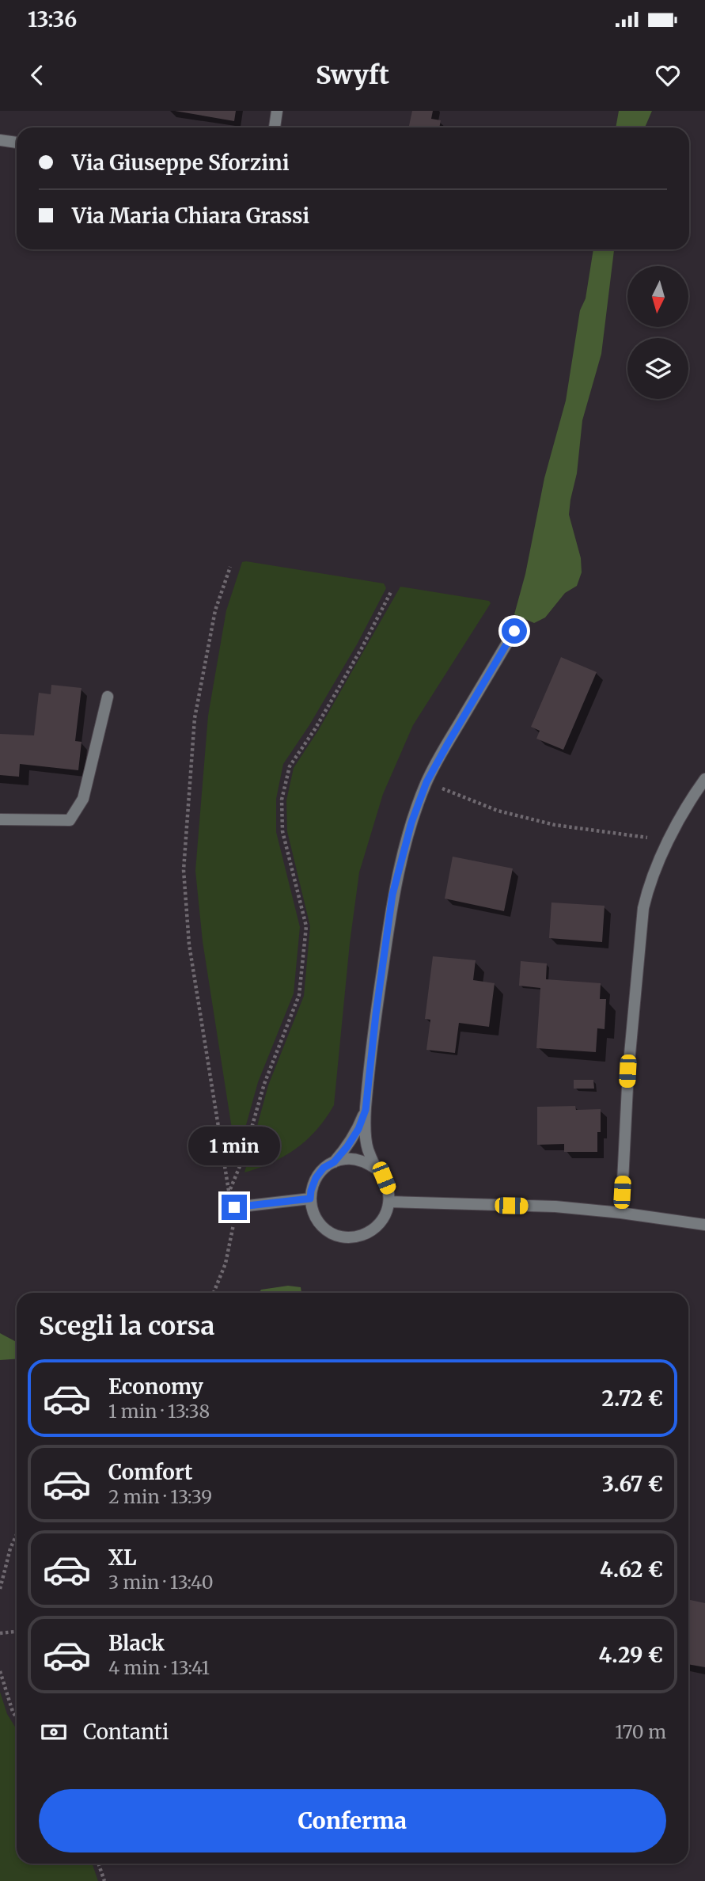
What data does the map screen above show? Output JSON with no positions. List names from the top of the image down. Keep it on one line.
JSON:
{"north":"bottom","page":{"status":"13:36","header":"Swyft","banner":["Via Giuseppe Sforzini","Via Maria Chiara Grassi"],"bubble":"1 min","heading":"Scegli la corsa","list":[{"name":"Economy","note":"1 min · 13:38","value":"2.72 €"},{"name":"Comfort","note":"2 min · 13:39","value":"3.67 €"},{"name":"XL","note":"3 min · 13:40","value":"4.62 €"},{"name":"Black","note":"4 min · 13:41","value":"4.29 €"}],"pay":["Contanti","170 m"],"buttons":"Conferma"}}
